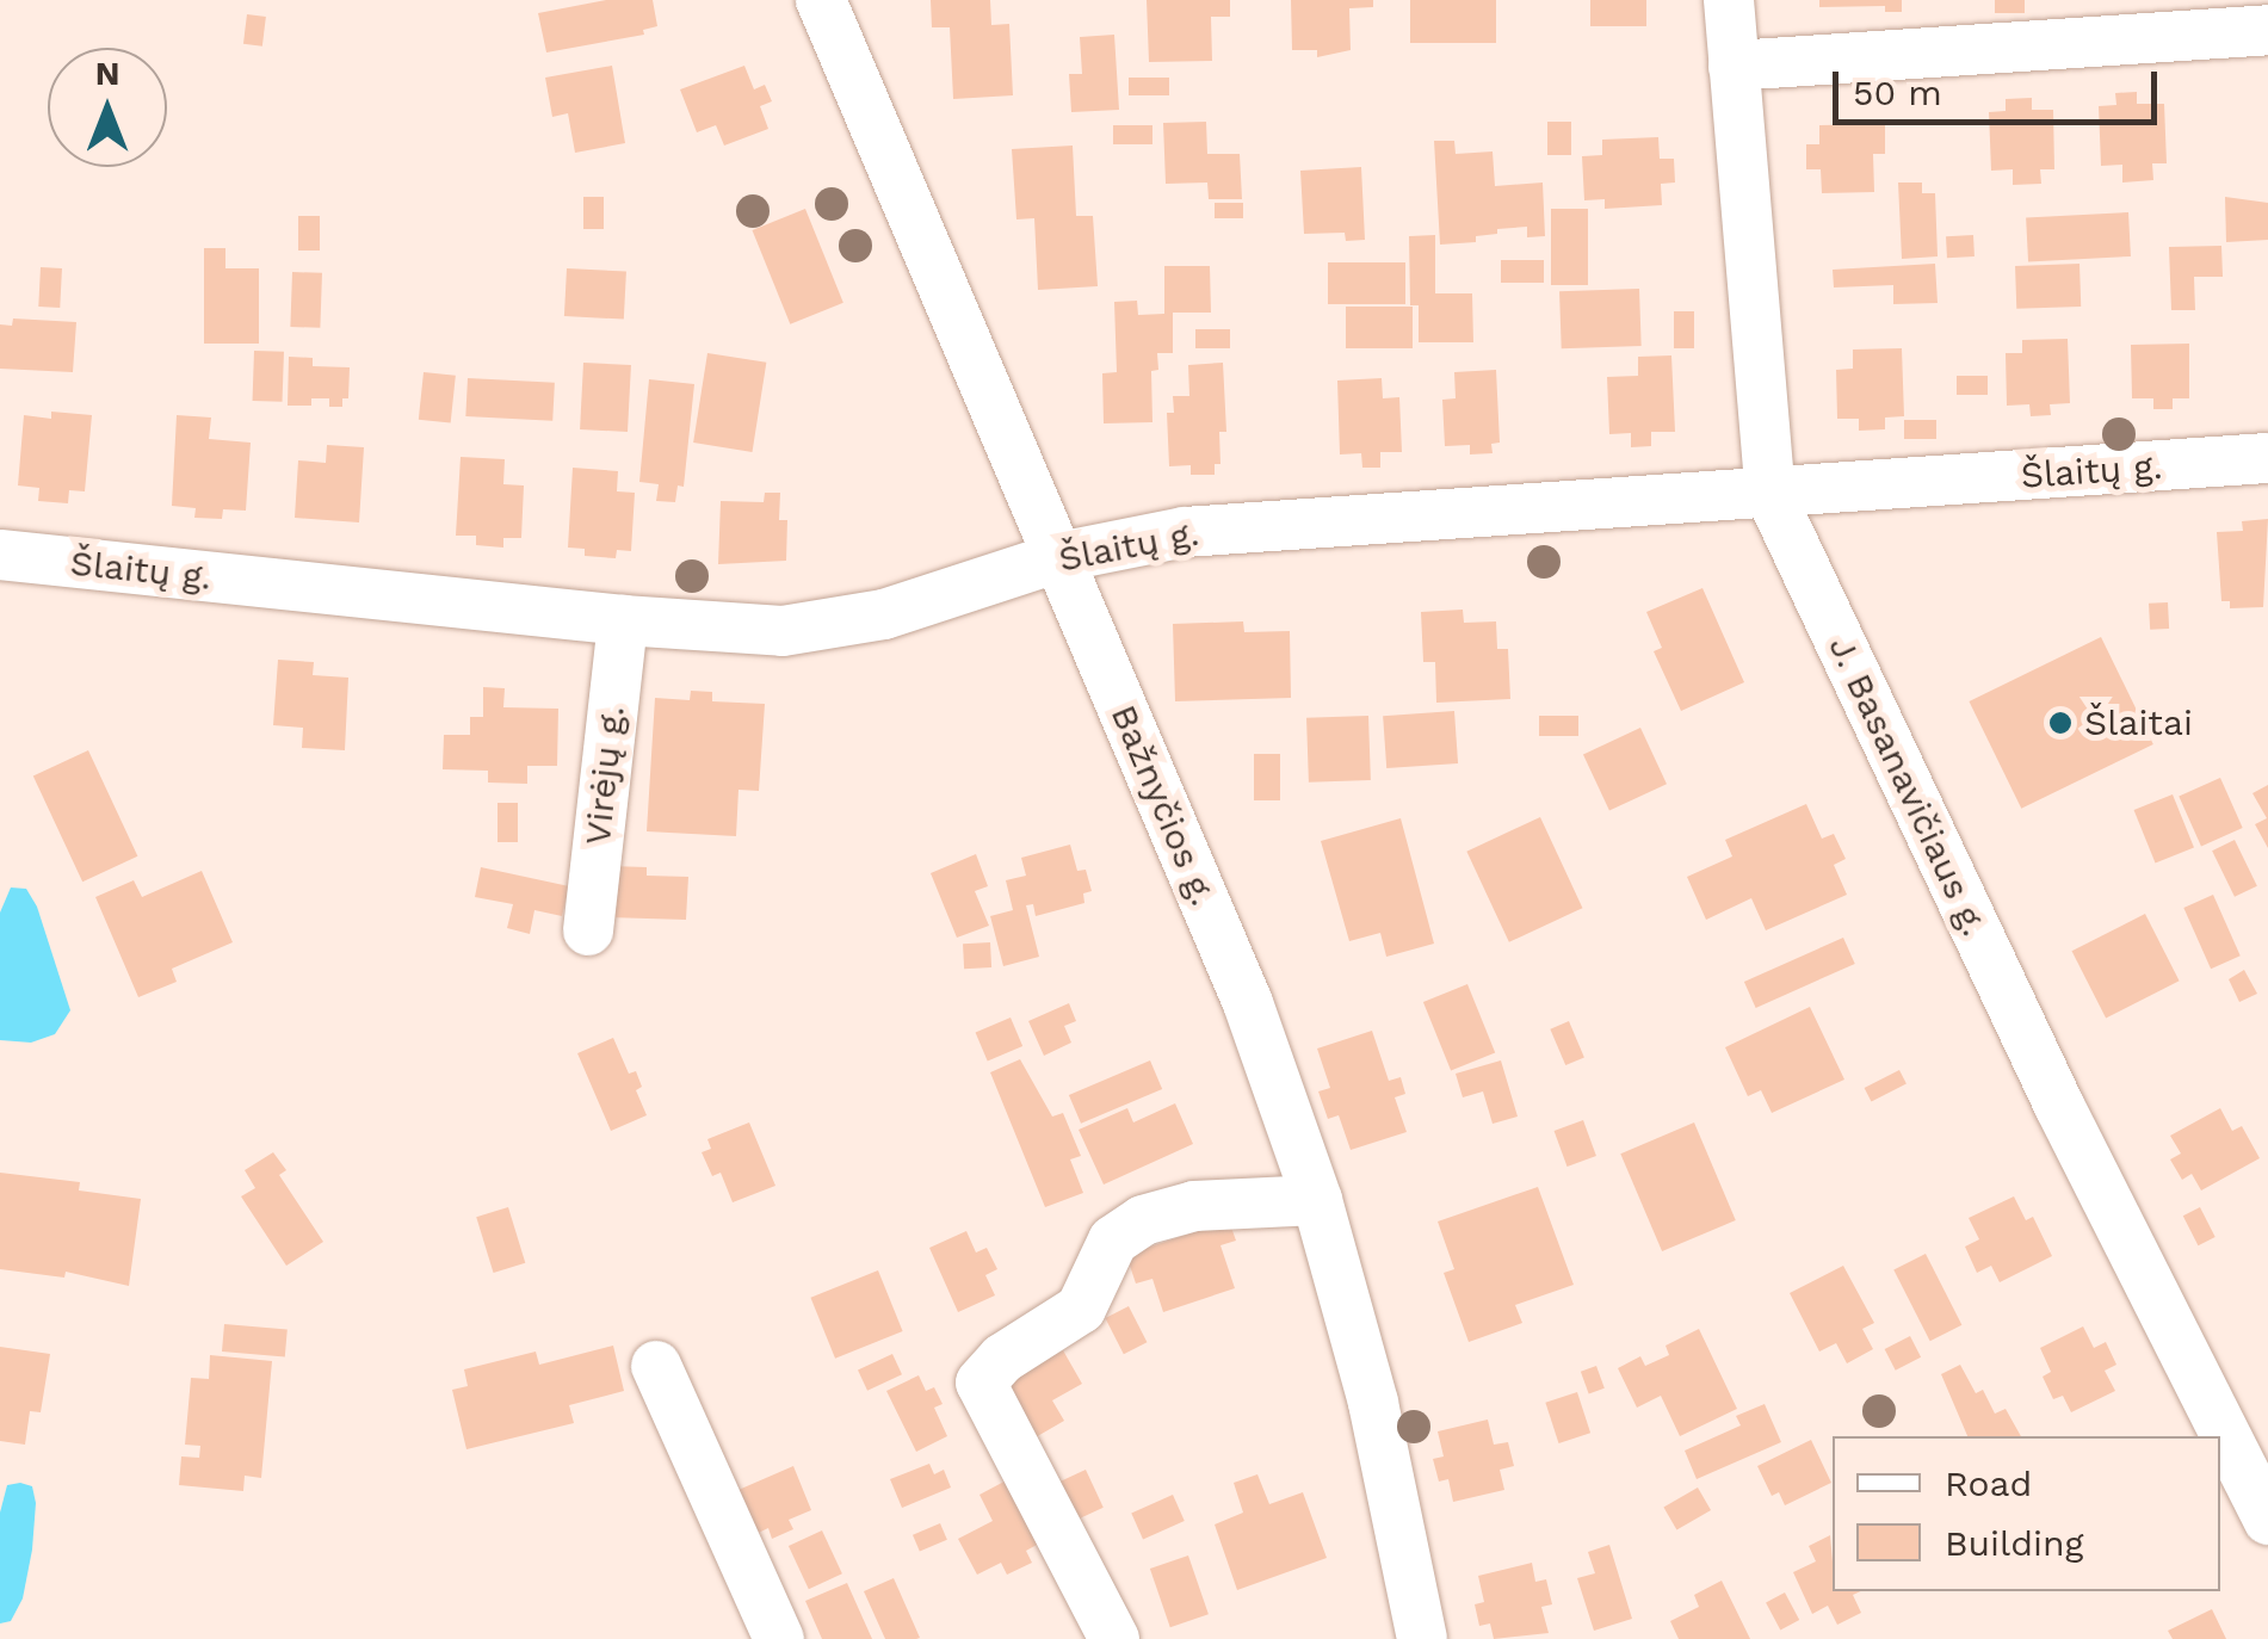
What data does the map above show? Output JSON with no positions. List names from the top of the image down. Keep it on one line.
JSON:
{"streets":{"street":["Šlaitų g.","Virėjų g.","J. Basanavičiaus g.","Bažnyčios g."]},"crossings":[["Šlaitų g.","Virėjų g."],["Šlaitų g.","J. Basanavičiaus g."],["Šlaitų g.","Bažnyčios g."]],"places":["Šlaitai"],"legend":["Road","Building"],"scale_bar":"50 m","north":"top"}
